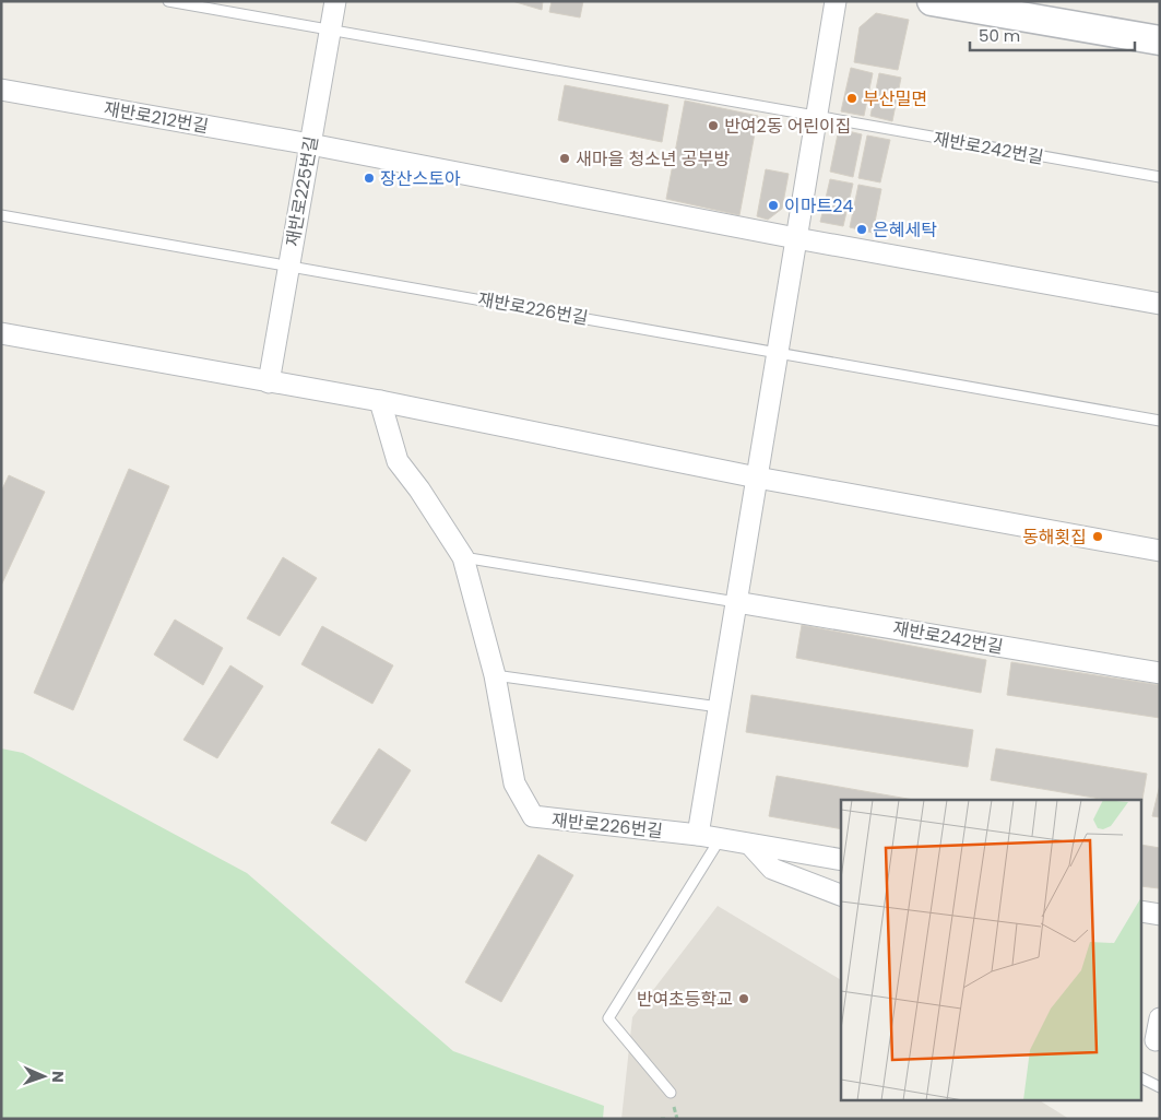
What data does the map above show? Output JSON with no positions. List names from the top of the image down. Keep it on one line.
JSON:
{"streets":{"street":["재반로212번길","재반로242번길","재반로225번길","재반로226번길"]},"crossings":[["재반로212번길","재반로225번길"],["재반로225번길","재반로226번길"]],"places":["부산밀면","반여2동 어린이집","새마을 청소년 공부방","장산스토아","이마트24","은혜세탁","동해횟집","반여초등학교"],"scale_bar":"50 m","north":"right"}
